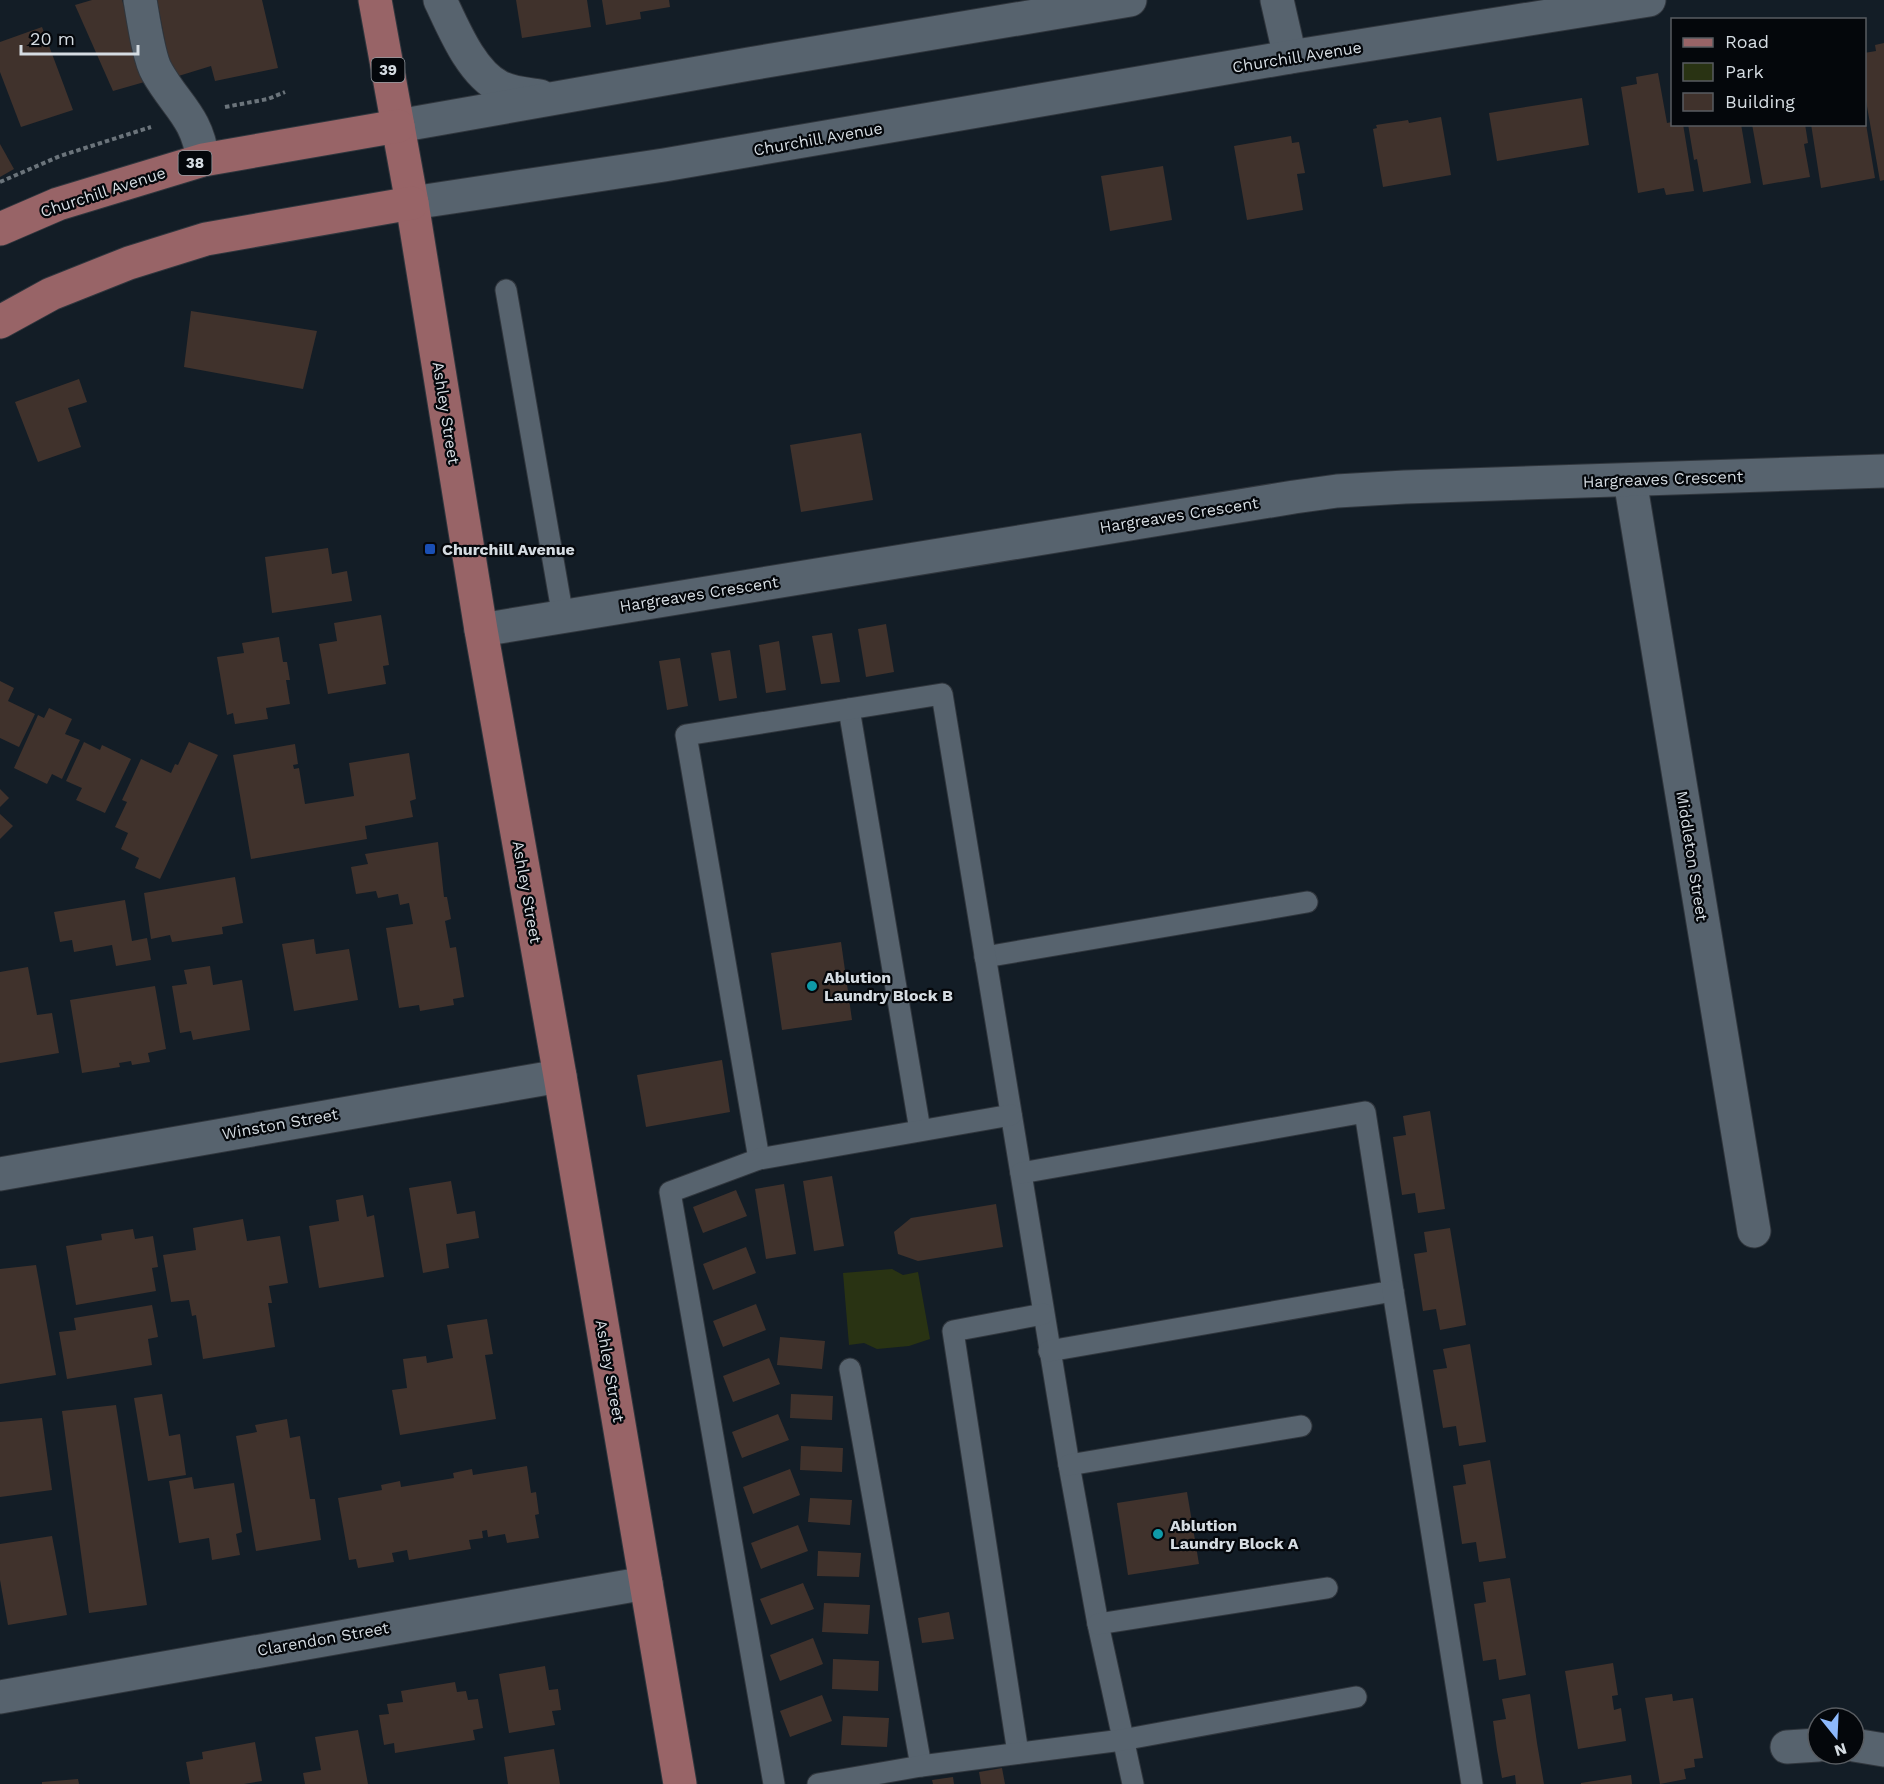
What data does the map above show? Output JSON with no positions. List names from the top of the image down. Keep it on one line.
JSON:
{"streets":{"main road":["Churchill Avenue","39","38","Ashley Street"],"street":["Hargreaves Crescent","Middleton Street","Winston Street","Clarendon Street"]},"crossings":[["Churchill Avenue","Ashley Street"],["Ashley Street","Hargreaves Crescent"],["Ashley Street","Winston Street"],["Ashley Street","Clarendon Street"],["Hargreaves Crescent","Middleton Street"]],"places":{"transit":["Churchill Avenue"],"other":["Ablution Laundry Block B","Ablution Laundry Block A"]},"legend":["Road","Park","Building"],"scale_bar":"20 m","north":"bottom"}
